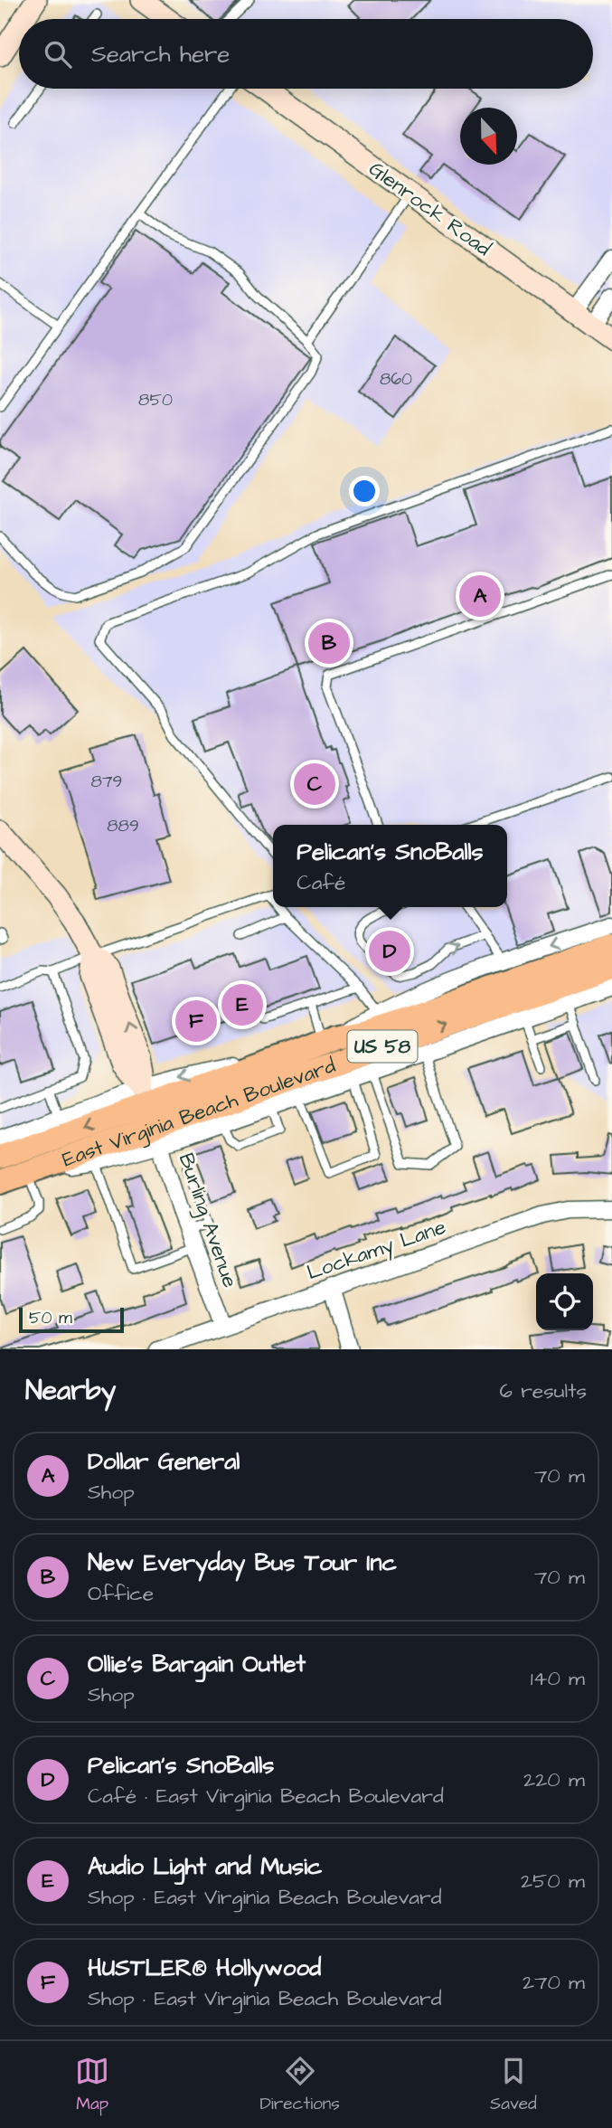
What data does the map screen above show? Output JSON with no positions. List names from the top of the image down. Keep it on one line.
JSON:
{"streets":{"main road":["US 58","East Virginia Beach Boulevard"],"street":["Glenrock Road","Burling Avenue","Lockamy Lane"]},"crossings":[["East Virginia Beach Boulevard","Burling Avenue"],["Burling Avenue","Lockamy Lane"]],"house_numbers":["860","850","879","889"],"scale_bar":"50 m","north":"bottom","page":{"search":"Search here","pins":["A","B","C","D","E","F"],"popup":["Pelican's SnoBalls","Café"],"scale":"50 m","heading":["Nearby","6 results"],"list":[{"mark":"A","name":"Dollar General","note":"Shop","value":"70 m"},{"mark":"B","name":"New Everyday Bus Tour Inc","note":"Office","value":"70 m"},{"mark":"C","name":"Ollie's Bargain Outlet","note":"Shop","value":"140 m"},{"mark":"D","name":"Pelican's SnoBalls","note":"Café · East Virginia Beach Boulevard","value":"220 m"},{"mark":"E","name":"Audio Light and Music","note":"Shop · East Virginia Beach Boulevard","value":"250 m"},{"mark":"F","name":"HUSTLER® Hollywood","note":"Shop · East Virginia Beach Boulevard","value":"270 m"}],"nav":["Map","Directions","Saved"]}}
